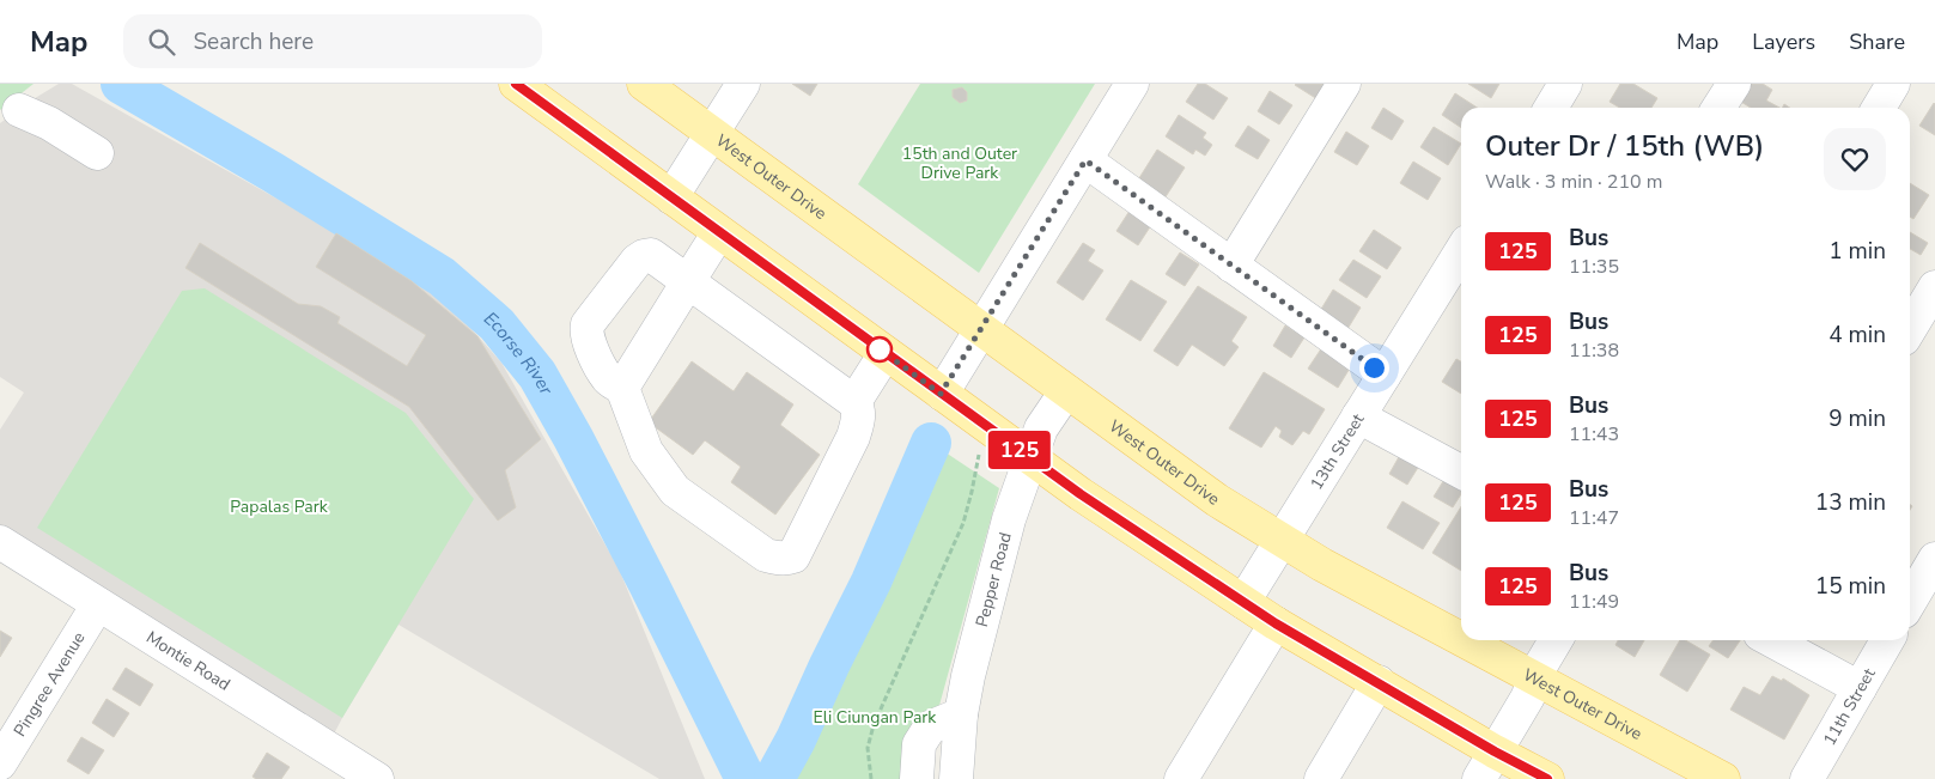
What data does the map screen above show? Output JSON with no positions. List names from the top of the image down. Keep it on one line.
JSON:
{"streets":{"main road":["West Outer Drive"],"street":["13th Street","Pepper Road","Montie Road","Pingree Avenue","11th Street"]},"crossings":[["West Outer Drive","13th Street"],["West Outer Drive","Pepper Road"],["Montie Road","Pingree Avenue"]],"water":["Ecorse River"],"parks":["15th and Outer Drive Park","Papalas Park","Eli Ciungan Park"],"lines":["bus line 125"],"page":{"header":"Map","search":"Search here","nav":["Map","Layers","Share"],"on_map":"125","heading":["Outer Dr / 15th (WB)","Walk · 3 min · 210 m"],"list":[{"mark":"125","name":"Bus","note":"11:35","value":"1 min"},{"mark":"125","name":"Bus","note":"11:38","value":"4 min"},{"mark":"125","name":"Bus","note":"11:43","value":"9 min"},{"mark":"125","name":"Bus","note":"11:47","value":"13 min"},{"mark":"125","name":"Bus","note":"11:49","value":"15 min"}]}}
